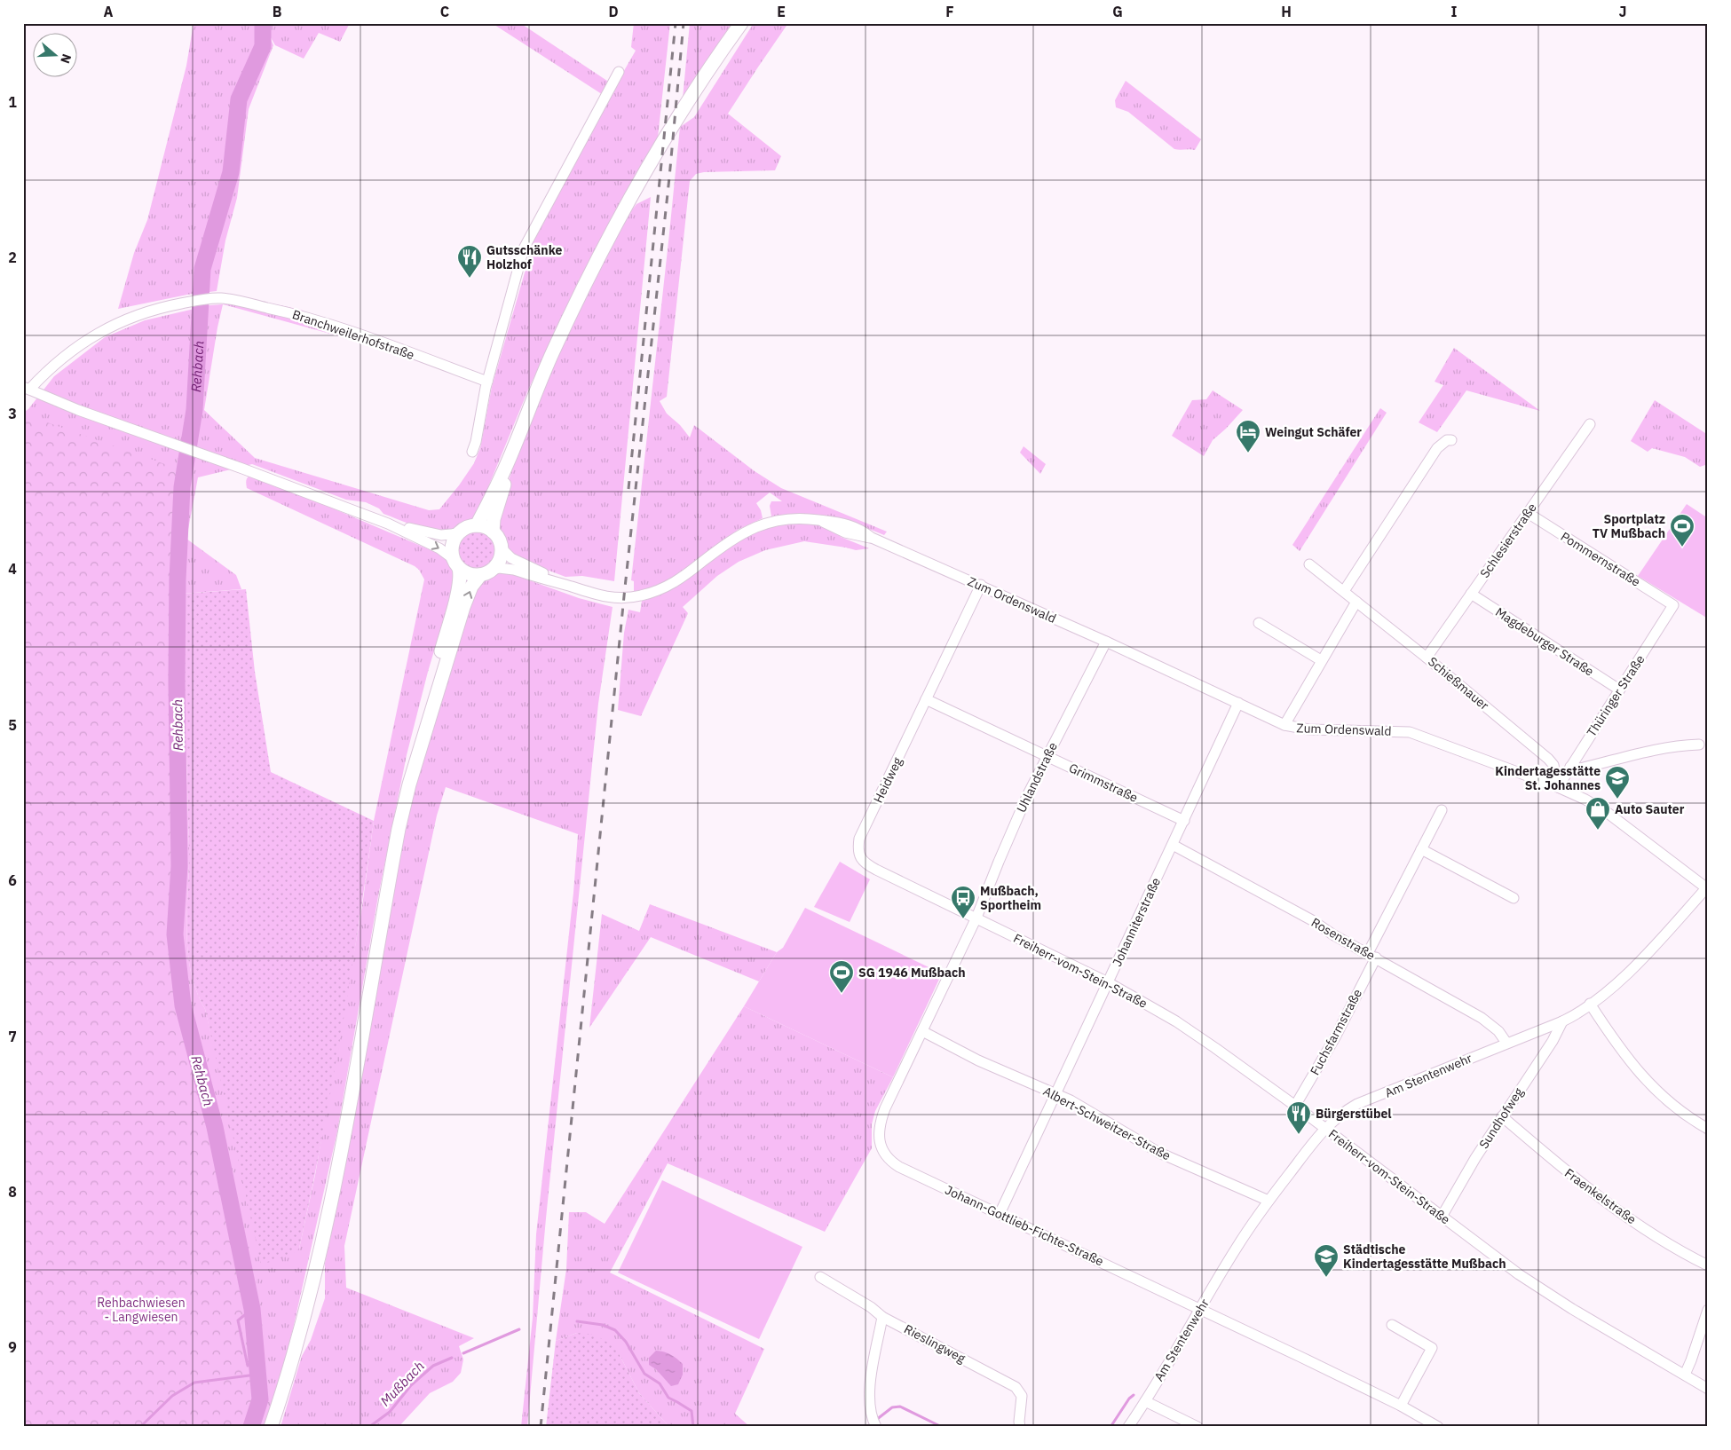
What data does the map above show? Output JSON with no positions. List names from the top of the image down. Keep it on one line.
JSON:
{"streets":{"street":["Branchweilerhofstraße","Schlesierstraße","Pommernstraße","Zum Ordenswald","Magdeburger Straße","Schießmauer","Thüringer Straße","Uhlandstraße","Heidweg","Grimmstraße","Johanniterstraße","Rosenstraße","Freiherr-vom-Stein-Straße","Fuchsfarmstraße","Am Stentenwehr","Sundhofweg","Albert-Schweitzer-Straße","Fraenkelstraße","Johann-Gottlieb-Fichte-Straße","Rieslingweg"]},"crossings":[["Branchweilerhofstraße","Zum Ordenswald"],["Schlesierstraße","Pommernstraße"],["Schlesierstraße","Magdeburger Straße"],["Schlesierstraße","Schießmauer"],["Pommernstraße","Thüringer Straße"],["Zum Ordenswald","Schießmauer"],["Zum Ordenswald","Thüringer Straße"],["Zum Ordenswald","Uhlandstraße"],["Zum Ordenswald","Heidweg"],["Zum Ordenswald","Johanniterstraße"],["Zum Ordenswald","Am Stentenwehr"],["Magdeburger Straße","Thüringer Straße"],["Schießmauer","Thüringer Straße"],["Uhlandstraße","Heidweg"],["Uhlandstraße","Grimmstraße"],["Uhlandstraße","Freiherr-vom-Stein-Straße"],["Uhlandstraße","Johann-Gottlieb-Fichte-Straße"],["Heidweg","Grimmstraße"],["Heidweg","Freiherr-vom-Stein-Straße"],["Heidweg","Johann-Gottlieb-Fichte-Straße"],["Grimmstraße","Johanniterstraße"],["Johanniterstraße","Rosenstraße"],["Johanniterstraße","Freiherr-vom-Stein-Straße"],["Johanniterstraße","Albert-Schweitzer-Straße"],["Johanniterstraße","Johann-Gottlieb-Fichte-Straße"],["Rosenstraße","Fuchsfarmstraße"],["Rosenstraße","Am Stentenwehr"],["Freiherr-vom-Stein-Straße","Fuchsfarmstraße"],["Freiherr-vom-Stein-Straße","Am Stentenwehr"],["Freiherr-vom-Stein-Straße","Sundhofweg"],["Freiherr-vom-Stein-Straße","Johann-Gottlieb-Fichte-Straße"],["Am Stentenwehr","Sundhofweg"],["Am Stentenwehr","Albert-Schweitzer-Straße"],["Am Stentenwehr","Johann-Gottlieb-Fichte-Straße"],["Sundhofweg","Fraenkelstraße"],["Albert-Schweitzer-Straße","Johann-Gottlieb-Fichte-Straße"]],"water":["Rehbach","Mußbach"],"parks":["Rehbachwiesen - Langwiesen"],"places":{"restaurant":["Gutsschänke Holzhof","Bürgerstübel"],"hotel":["Weingut Schäfer"],"sports":["Sportplatz TV Mußbach","SG 1946 Mußbach"],"school or university":["Kindertagesstätte St. Johannes","Städtische Kindertagesstätte Mußbach"],"shop":["Auto Sauter"],"bus stop":["Mußbach, Sportheim"]},"north":"right","grid":{"columns":["A","B","C","D","E","F","G","H","I","J"],"rows":["1","2","3","4","5","6","7","8","9"]}}
